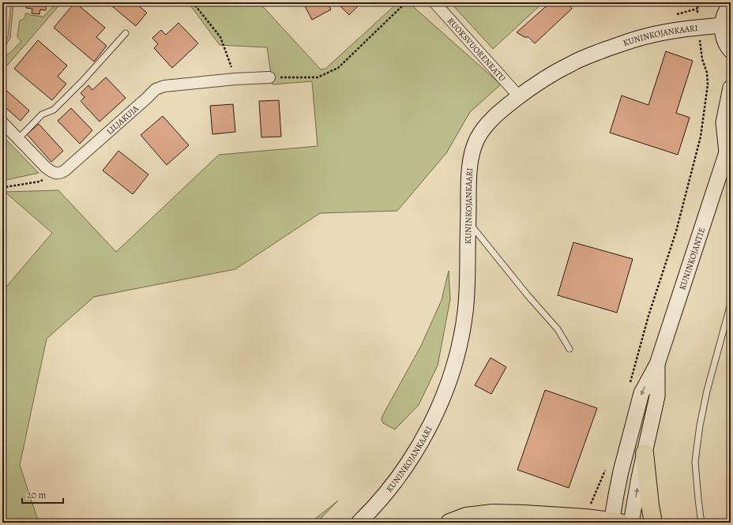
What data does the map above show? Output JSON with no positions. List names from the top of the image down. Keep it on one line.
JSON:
{"streets":{"street":["KUNINKOJANKAARI","RUOKSVUORENKATU","LILJAKUJA","KUNINKOJANTIE"]},"crossings":[["KUNINKOJANKAARI","RUOKSVUORENKATU"]],"scale_bar":"20 m"}
